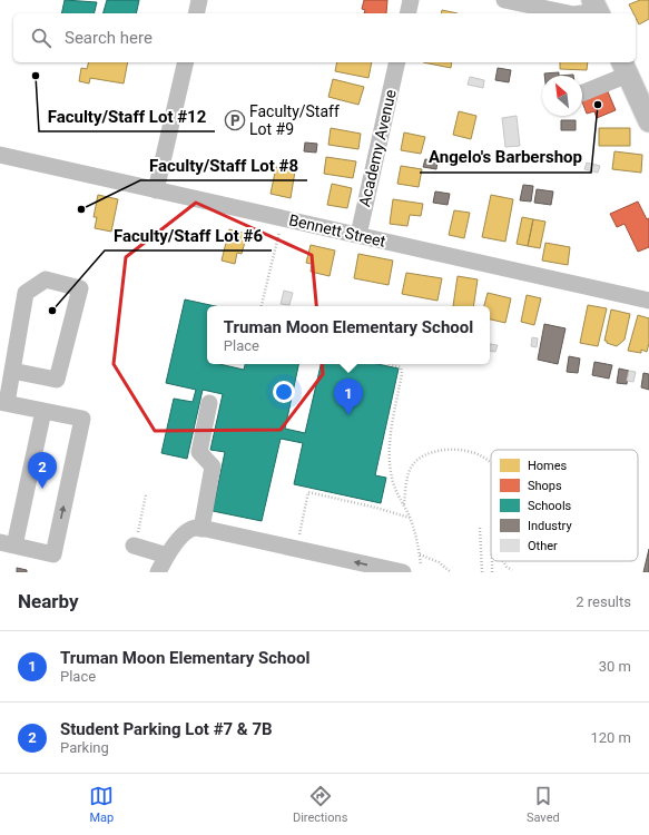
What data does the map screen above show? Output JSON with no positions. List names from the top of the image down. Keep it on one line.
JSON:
{"streets":{"street":["Academy Avenue","Bennett Street"]},"crossings":[["Academy Avenue","Bennett Street"]],"places":{"other":["Faculty/Staff Lot #12","Angelo's Barbershop","Faculty/Staff Lot #8","Faculty/Staff Lot #6"],"parking":["Faculty/Staff Lot #9"]},"legend":["Homes","Shops","Schools","Industry","Other"],"north":"top left","page":{"search":"Search here","popup":["Truman Moon Elementary School","Place"],"pins":["1","2"],"heading":["Nearby","2 results"],"list":[{"mark":"1","name":"Truman Moon Elementary School","note":"Place","value":"30 m"},{"mark":"2","name":"Student Parking Lot #7 & 7B","note":"Parking","value":"120 m"}],"nav":["Map","Directions","Saved"]}}
